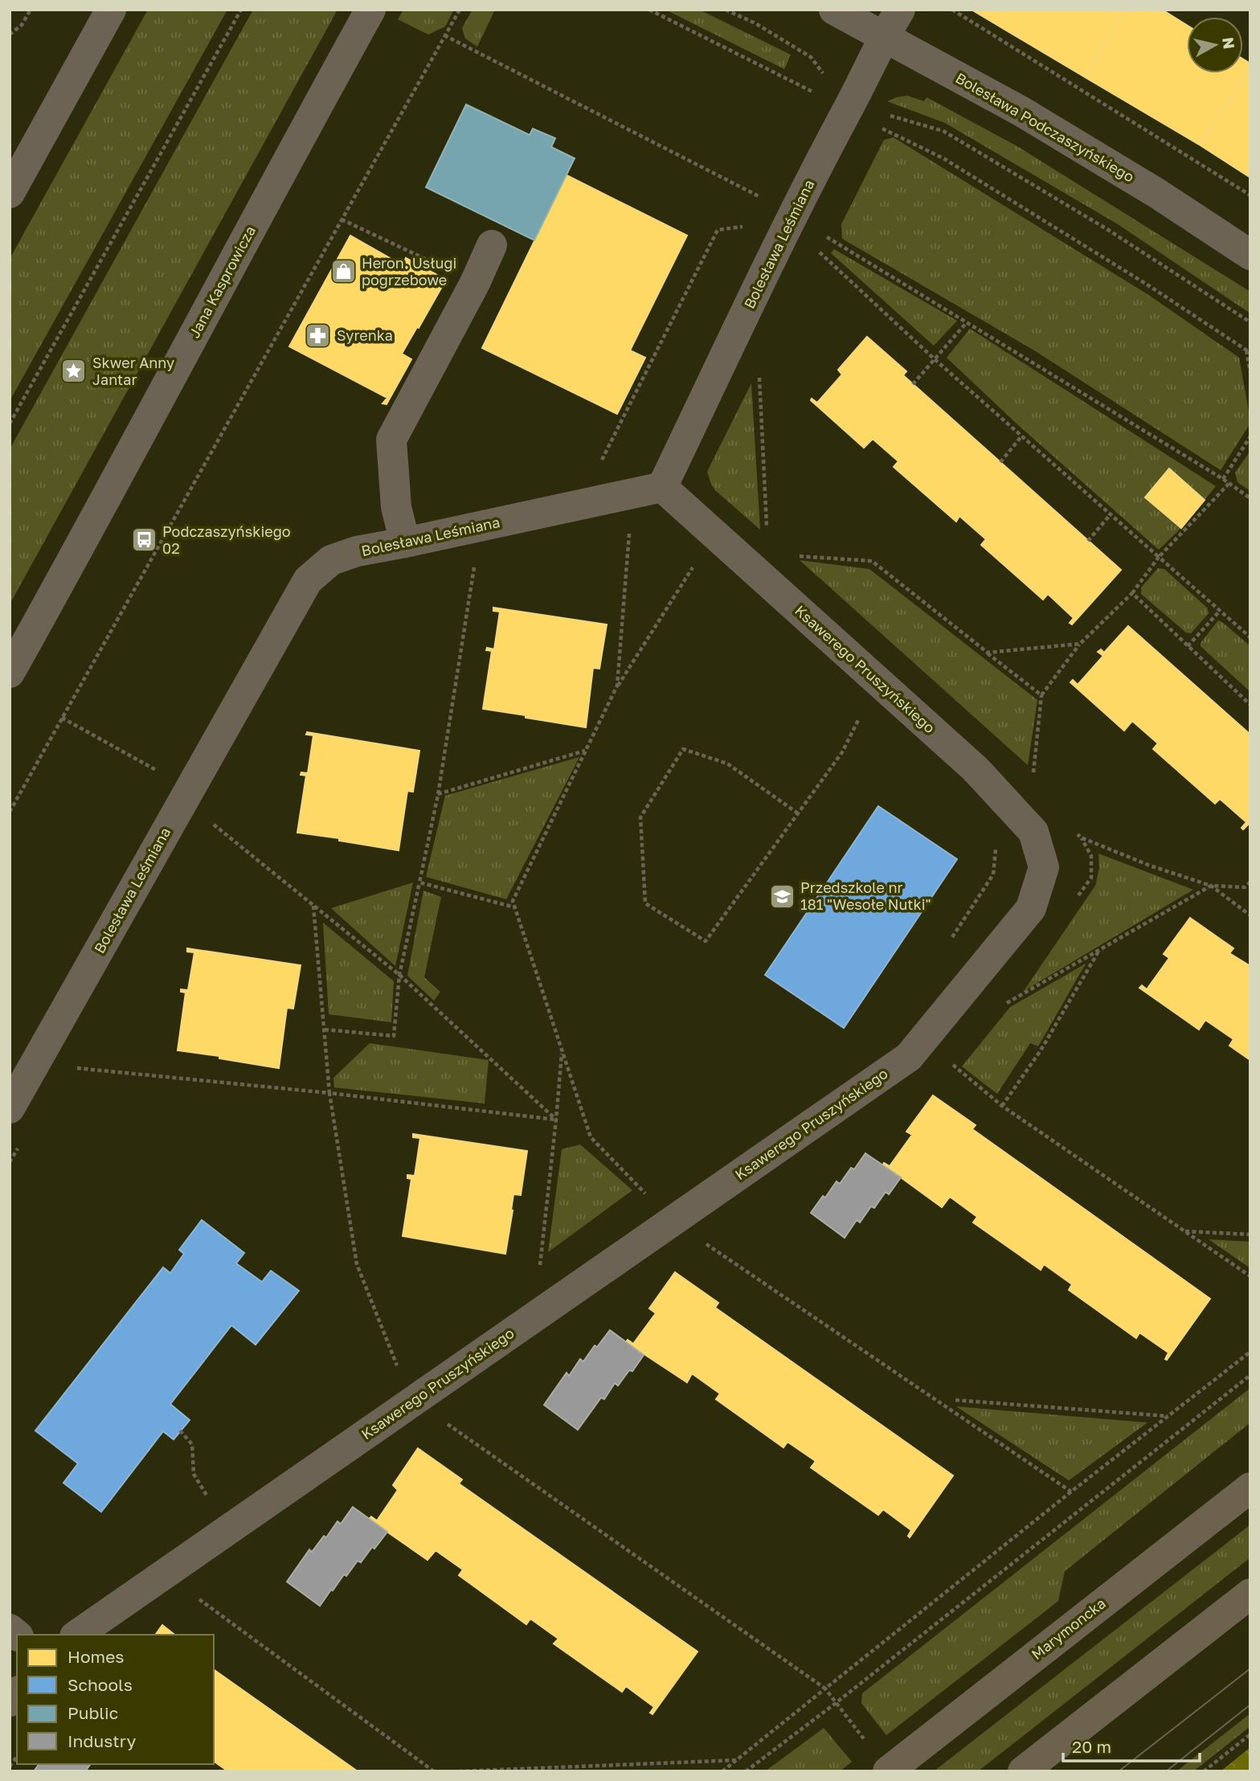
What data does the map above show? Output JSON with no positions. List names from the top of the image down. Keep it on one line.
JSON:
{"streets":{"main road":["Marymoncka"],"street":["Bolesława Podczaszyńskiego","Bolesława Leśmiana","Jana Kasprowicza","Ksawerego Pruszyńskiego"]},"crossings":[["Bolesława Podczaszyńskiego","Bolesława Leśmiana"],["Bolesława Leśmiana","Ksawerego Pruszyńskiego"]],"places":{"shop":["Heron. Usługi pogrzebowe"],"pharmacy":["Syrenka"],"place":["Skwer Anny Jantar"],"bus stop":["Podczaszyńskiego 02"],"school or university":["Przedszkole nr 181 \"Wesołe Nutki\""]},"legend":["Homes","Schools","Public","Industry"],"scale_bar":"20 m","north":"right"}
